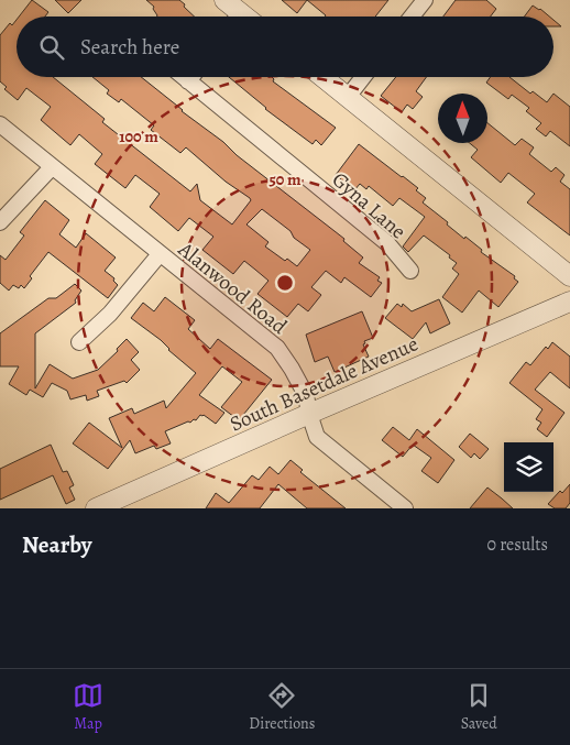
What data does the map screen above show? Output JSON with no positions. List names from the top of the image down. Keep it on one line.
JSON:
{"streets":{"street":["Gyna Lane","Alanwood Road","South Basetdale Avenue"]},"crossings":[["Alanwood Road","South Basetdale Avenue"]],"north":"top","page":{"search":"Search here","heading":["Nearby","0 results"],"nav":["Map","Directions","Saved"]},"rings":["100 m","50 m"]}
